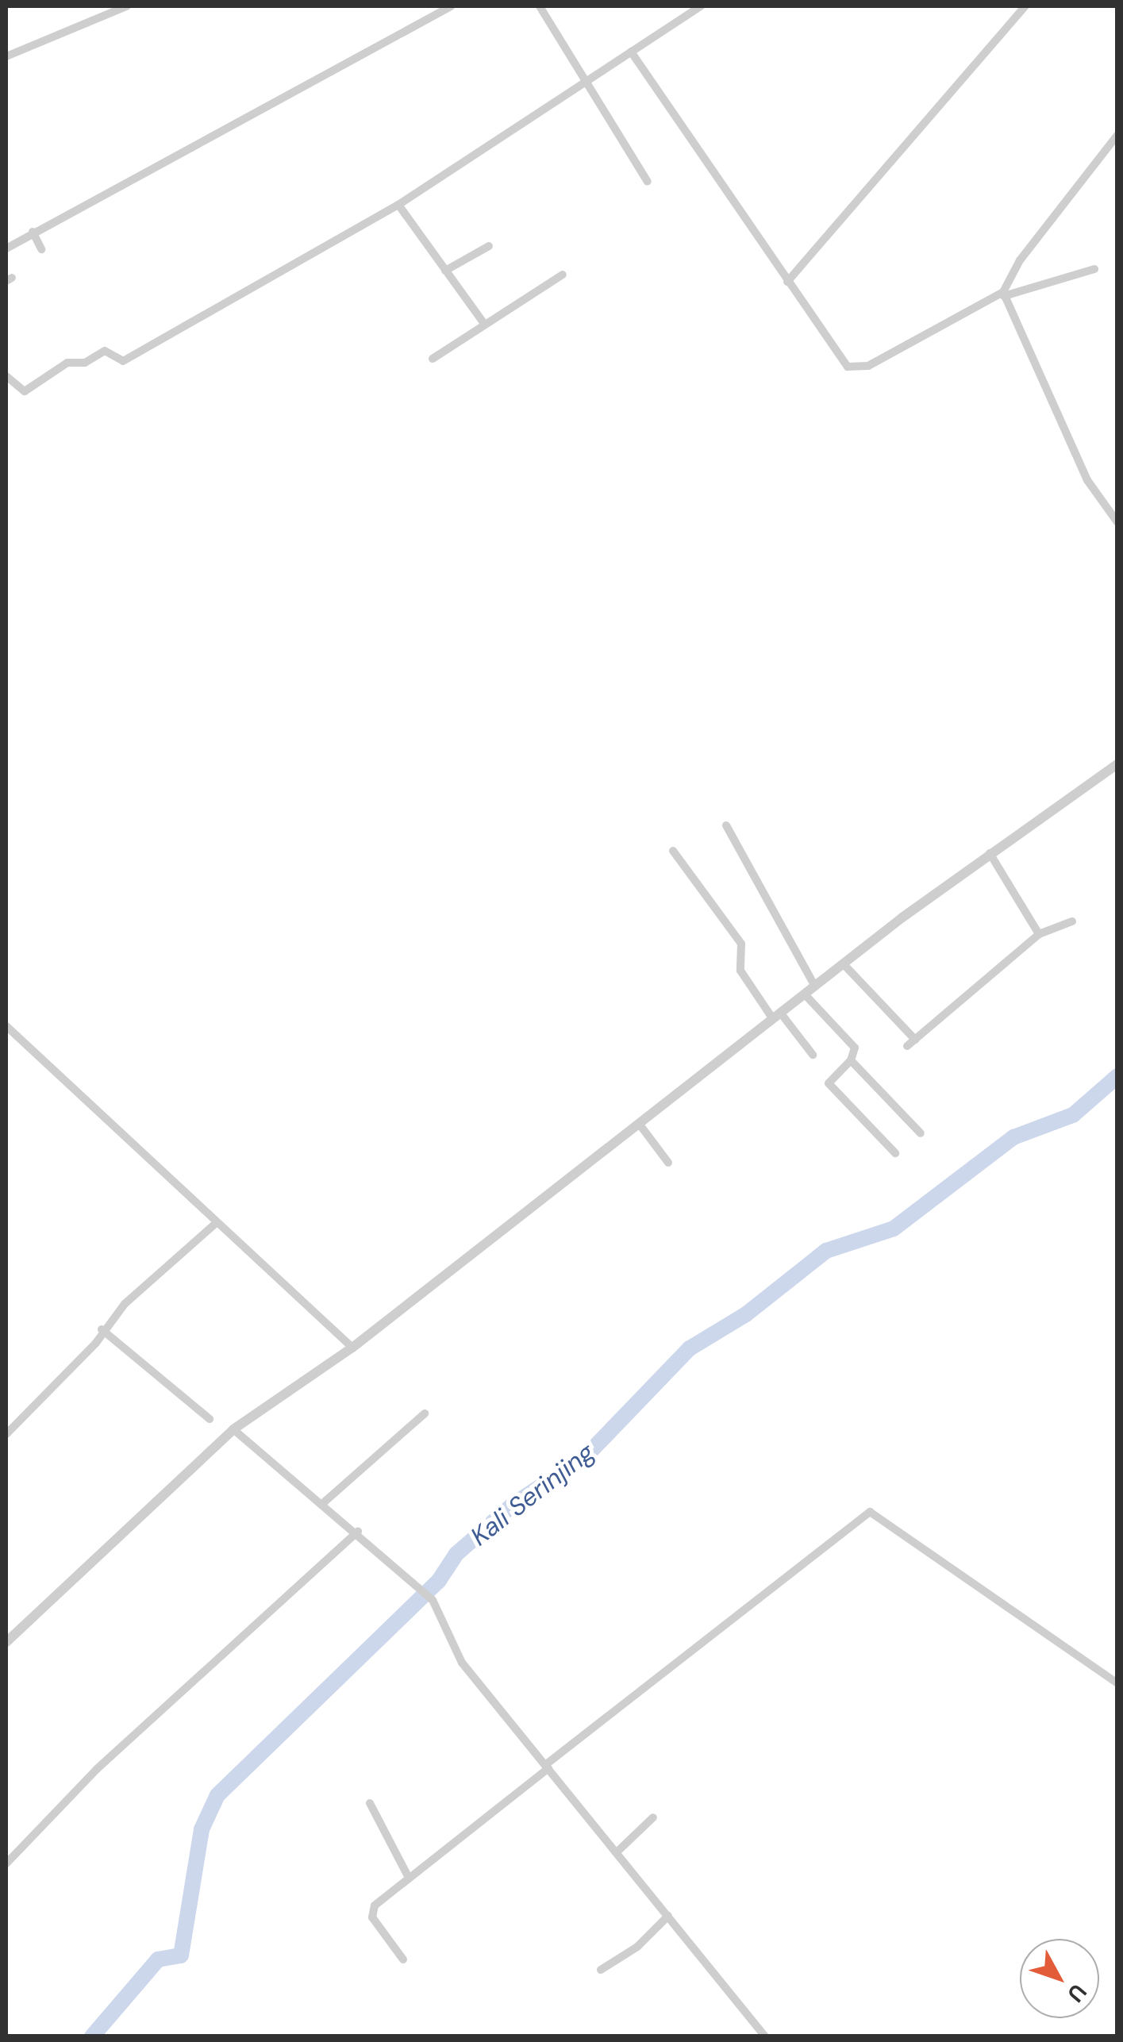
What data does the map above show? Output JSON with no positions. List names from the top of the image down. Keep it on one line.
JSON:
{"water":["Kali Serinjing"],"north":"bottom right"}
